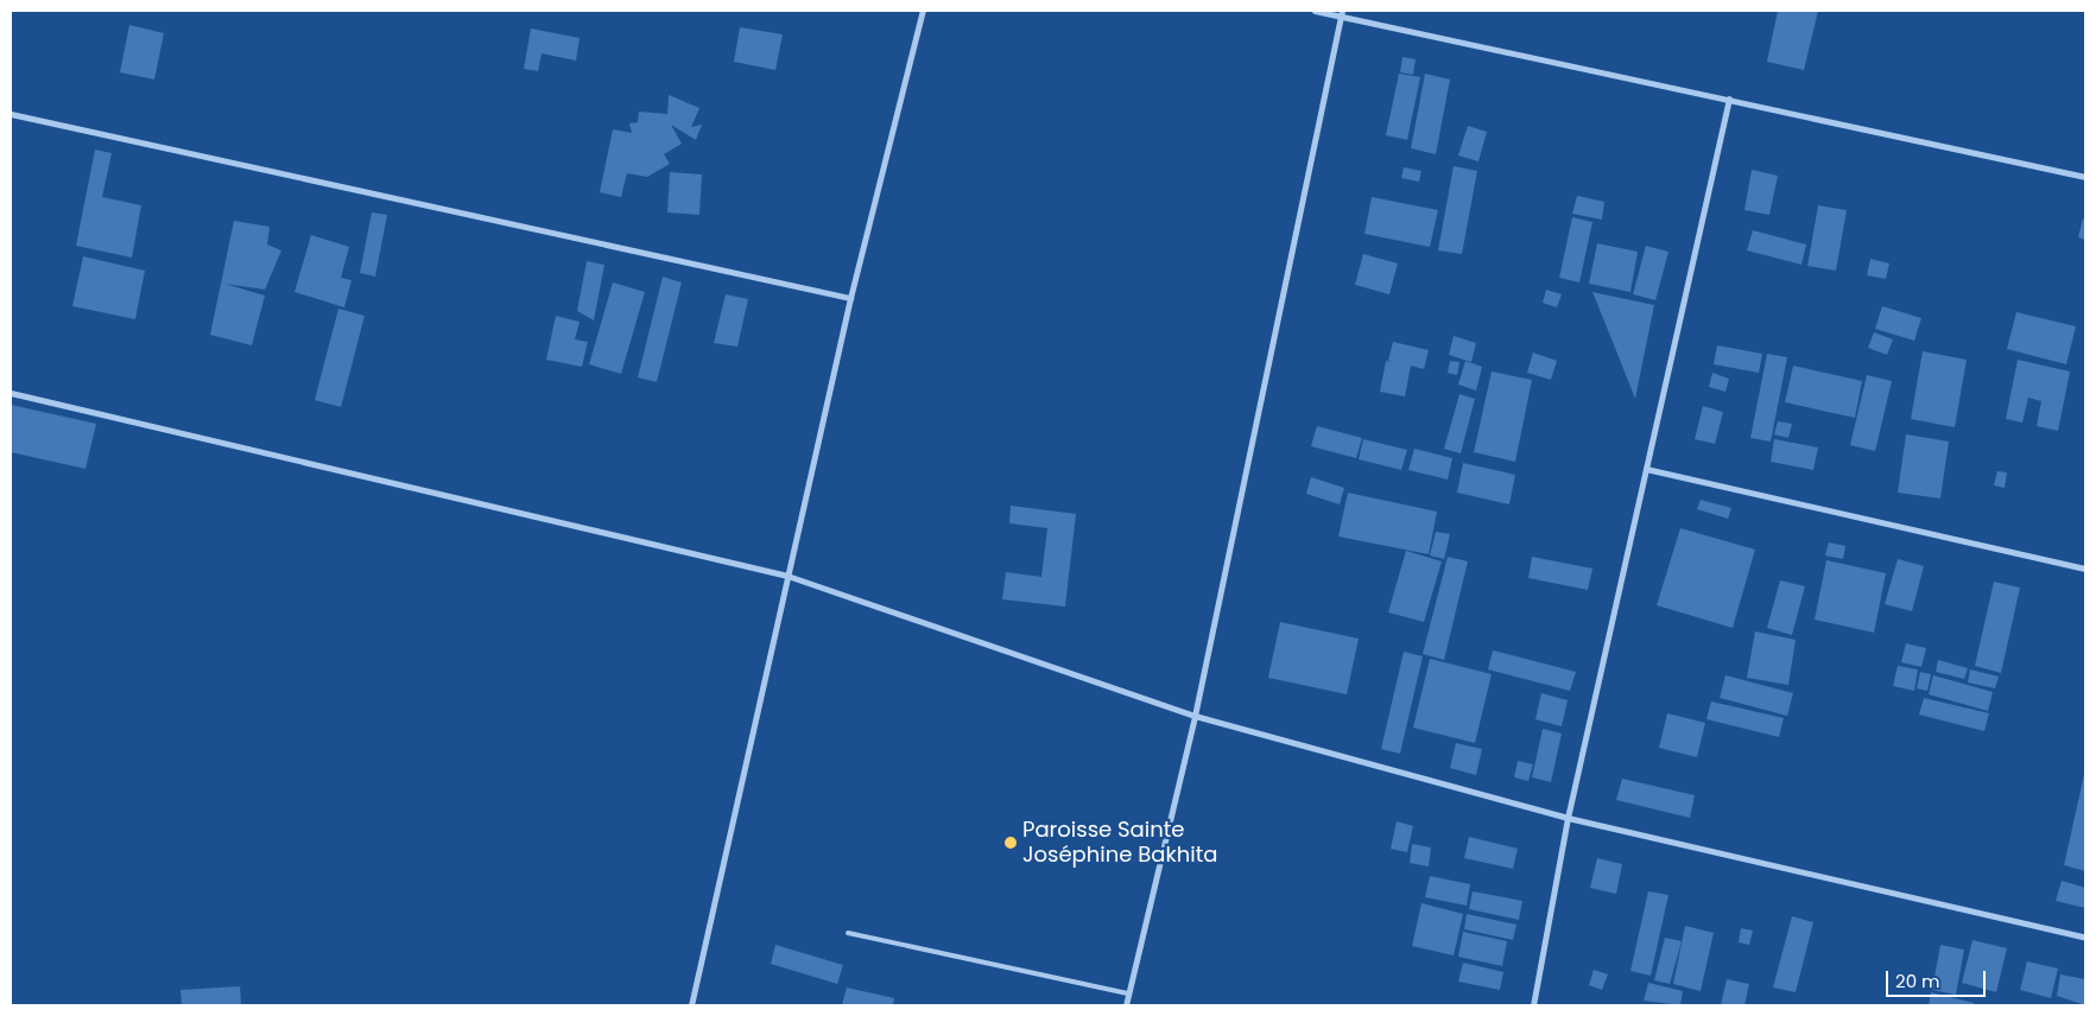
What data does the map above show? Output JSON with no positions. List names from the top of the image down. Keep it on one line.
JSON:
{"places":["Paroisse Sainte Joséphine Bakhita"],"scale_bar":"20 m"}
